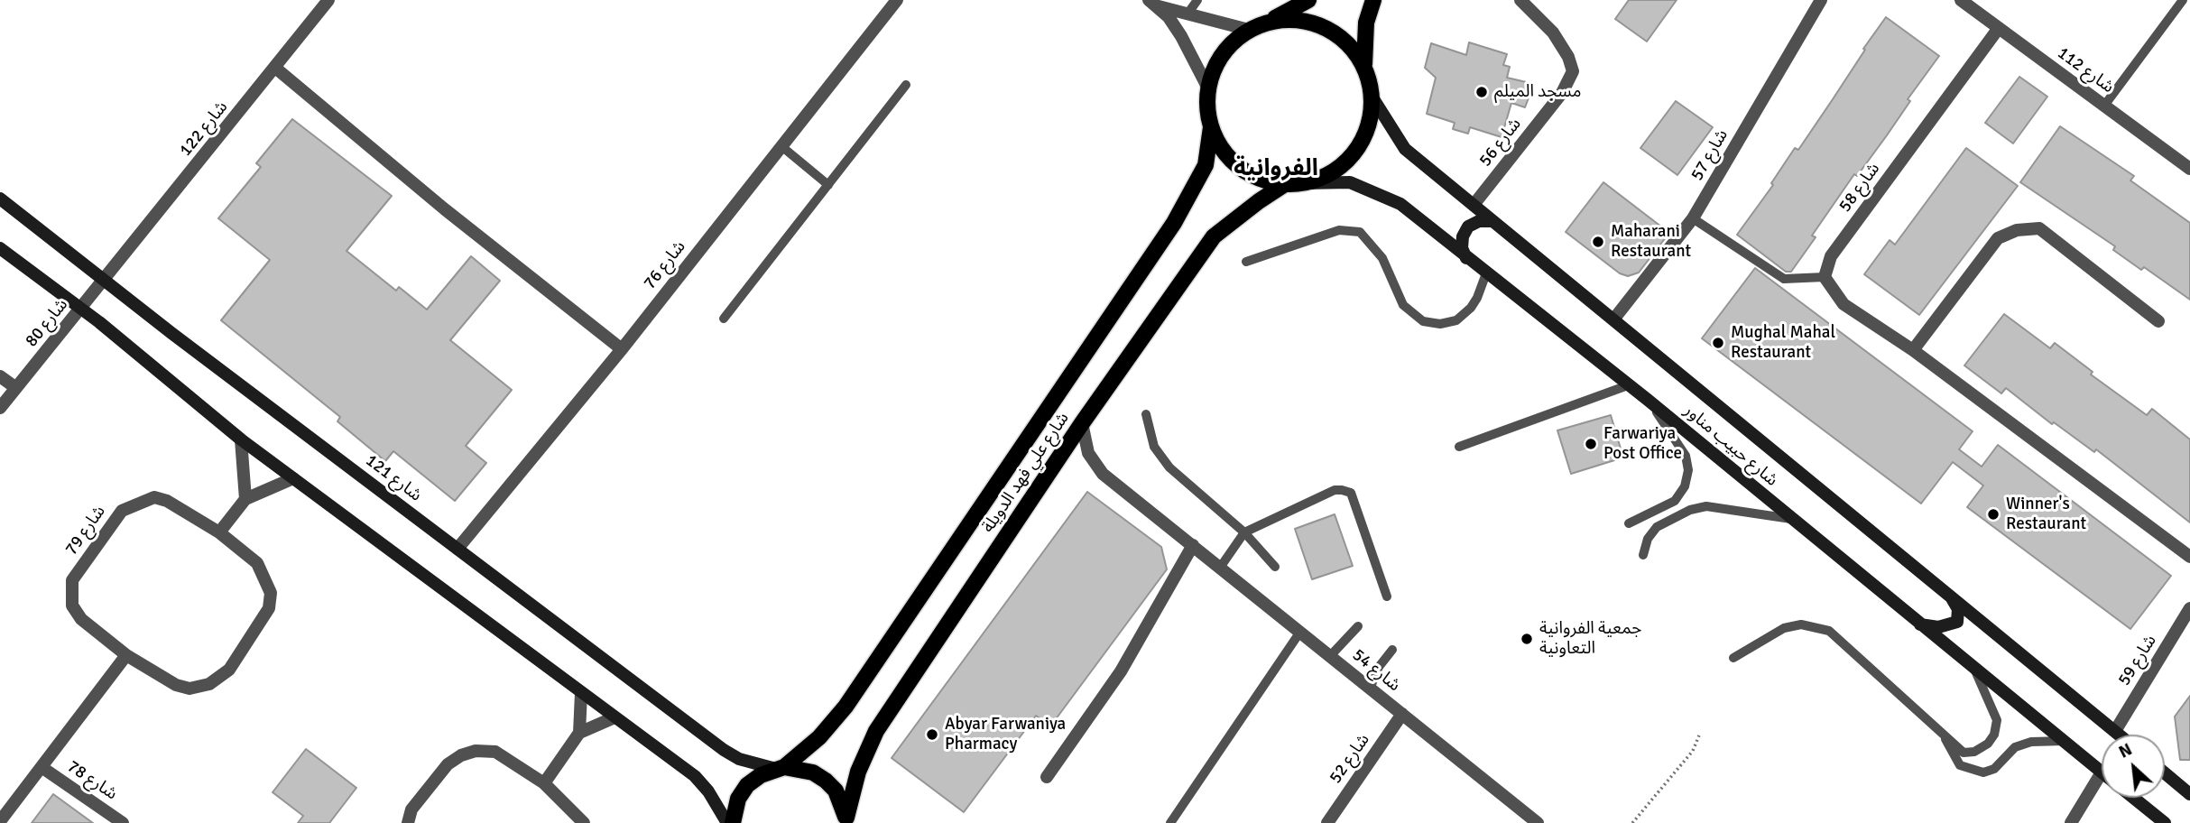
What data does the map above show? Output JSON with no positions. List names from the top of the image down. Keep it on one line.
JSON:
{"streets":{"main road":["شارع علي فهد الدويلة"],"street":["شارع 112","شارع 122","شارع 56","شارع 57","شارع 58","شارع 76","شارع 80","شارع حبيب مناور","شارع 121","شارع 79","شارع 59","شارع 54","شارع 52","شارع 78"]},"crossings":[["شارع 112","شارع 58"],["شارع 122","شارع 80"],["شارع 122","شارع 121"],["شارع 56","شارع حبيب مناور"],["شارع 57","شارع حبيب مناور"],["شارع 76","شارع 121"],["شارع 80","شارع 121"],["شارع حبيب مناور","شارع علي فهد الدويلة"],["شارع حبيب مناور","شارع 59"],["شارع علي فهد الدويلة","شارع 121"],["شارع علي فهد الدويلة","شارع 54"],["شارع 54","شارع 52"]],"districts":["الفروانية"],"places":["مسجد الميلم","Maharani Restaurant","Mughal Mahal Restaurant","Farwariya Post Office","Winner's Restaurant","جمعية الفروانية التعاونية","Abyar Farwaniya Pharmacy"],"north":"top left"}
